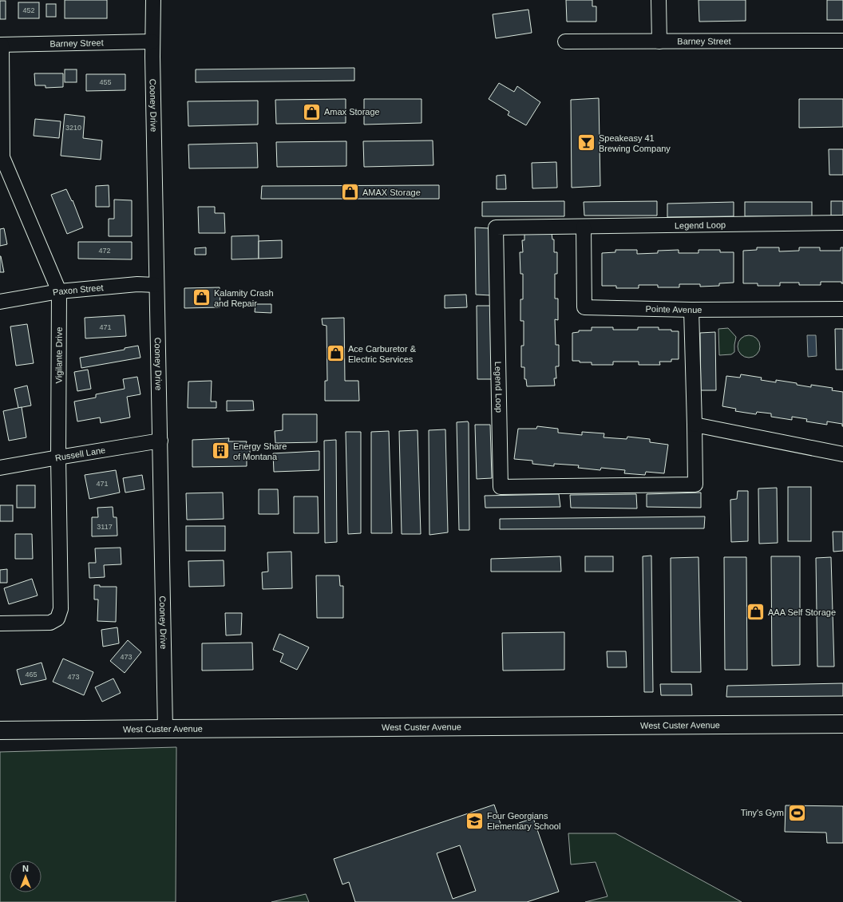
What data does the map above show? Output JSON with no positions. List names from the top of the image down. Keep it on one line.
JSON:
{"streets":{"main road":["West Custer Avenue"],"street":["Barney Street","Cooney Drive","Legend Loop","Paxon Street","Pointe Avenue","Vigilante Drive","Russell Lane"]},"crossings":[["Barney Street","Cooney Drive"],["Barney Street","Vigilante Drive"],["Cooney Drive","Paxon Street"],["Cooney Drive","Russell Lane"],["Cooney Drive","West Custer Avenue"],["Legend Loop","Pointe Avenue"],["Paxon Street","Vigilante Drive"],["Vigilante Drive","Russell Lane"]],"places":{"shop":["Amax Storage","AMAX Storage","Kalamity Crash and Repair","Ace Carburetor & Electric Services","AAA Self Storage"],"bar":["Speakeasy 41 Brewing Company"],"building":["Energy Share of Montana"],"sports":["Tiny's Gym"],"school or university":["Four Georgians Elementary School"]},"house_numbers":["452","455","3210","472","471","471","3117","473","465","473"],"north":"top"}
